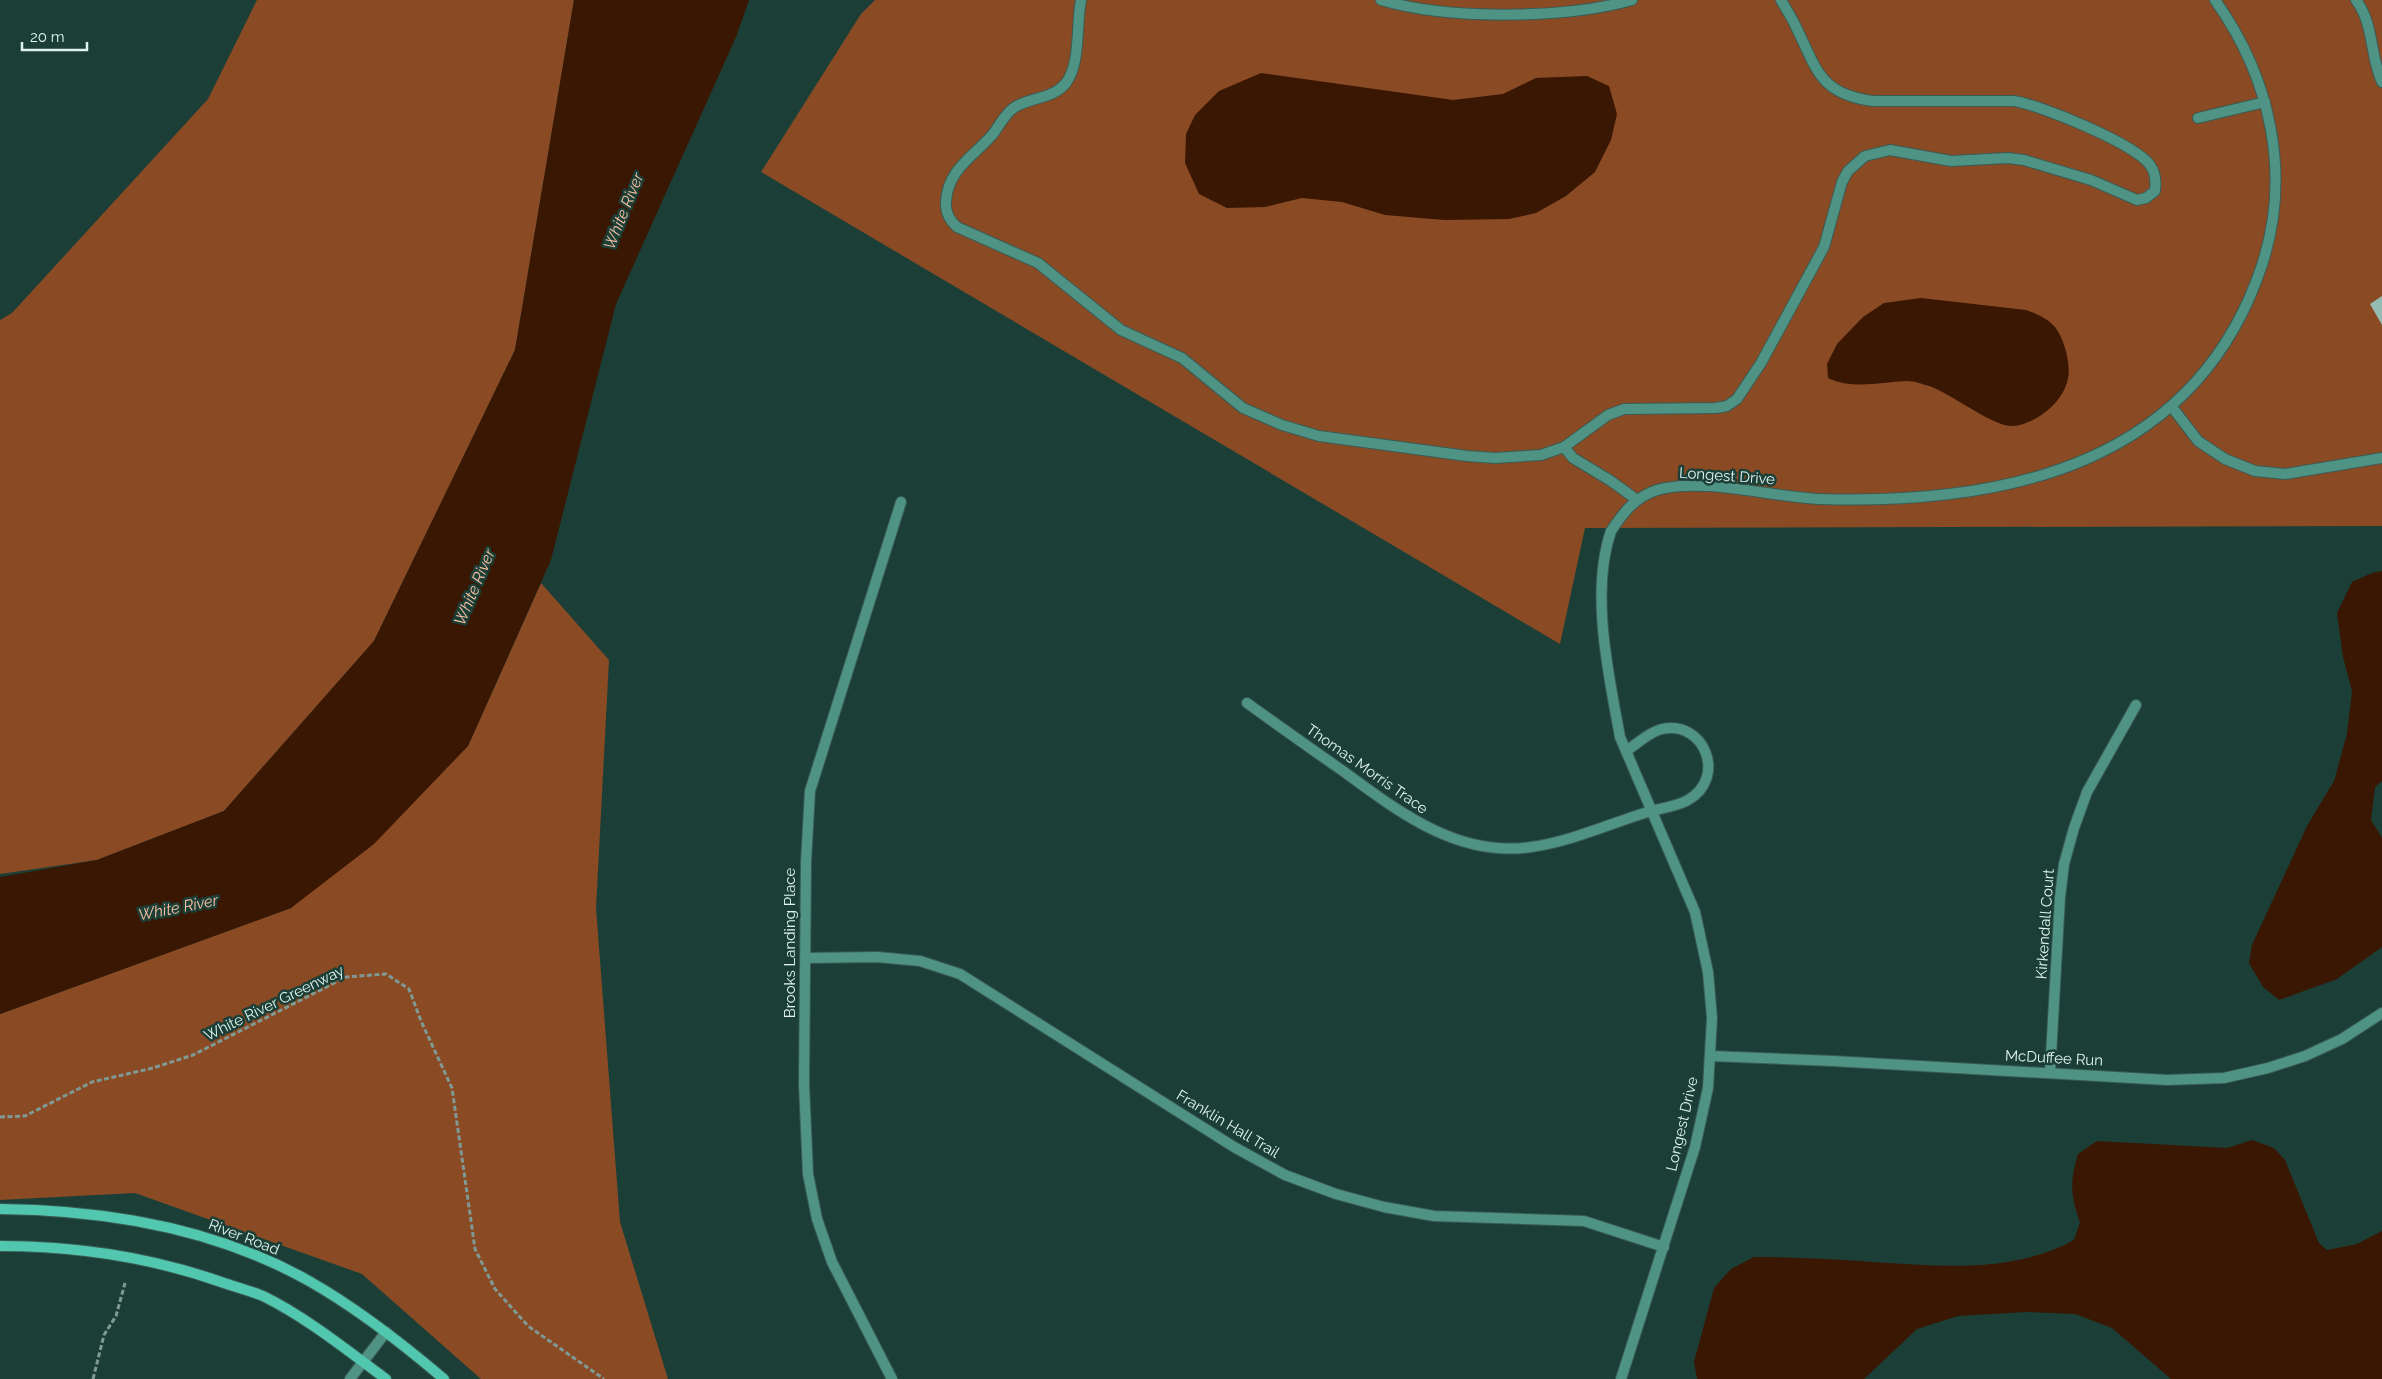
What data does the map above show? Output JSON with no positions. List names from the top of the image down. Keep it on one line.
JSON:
{"streets":{"main road":["River Road"],"street":["Longest Drive","Thomas Morris Trace","Kirkendall Court","Brooks Landing Place","McDuffee Run","Franklin Hall Trail"],"path":["White River Greenway"]},"crossings":[["Longest Drive","Thomas Morris Trace"],["Longest Drive","McDuffee Run"],["Longest Drive","Franklin Hall Trail"],["Kirkendall Court","McDuffee Run"],["Brooks Landing Place","Franklin Hall Trail"]],"water":["White River"],"scale_bar":"20 m"}
